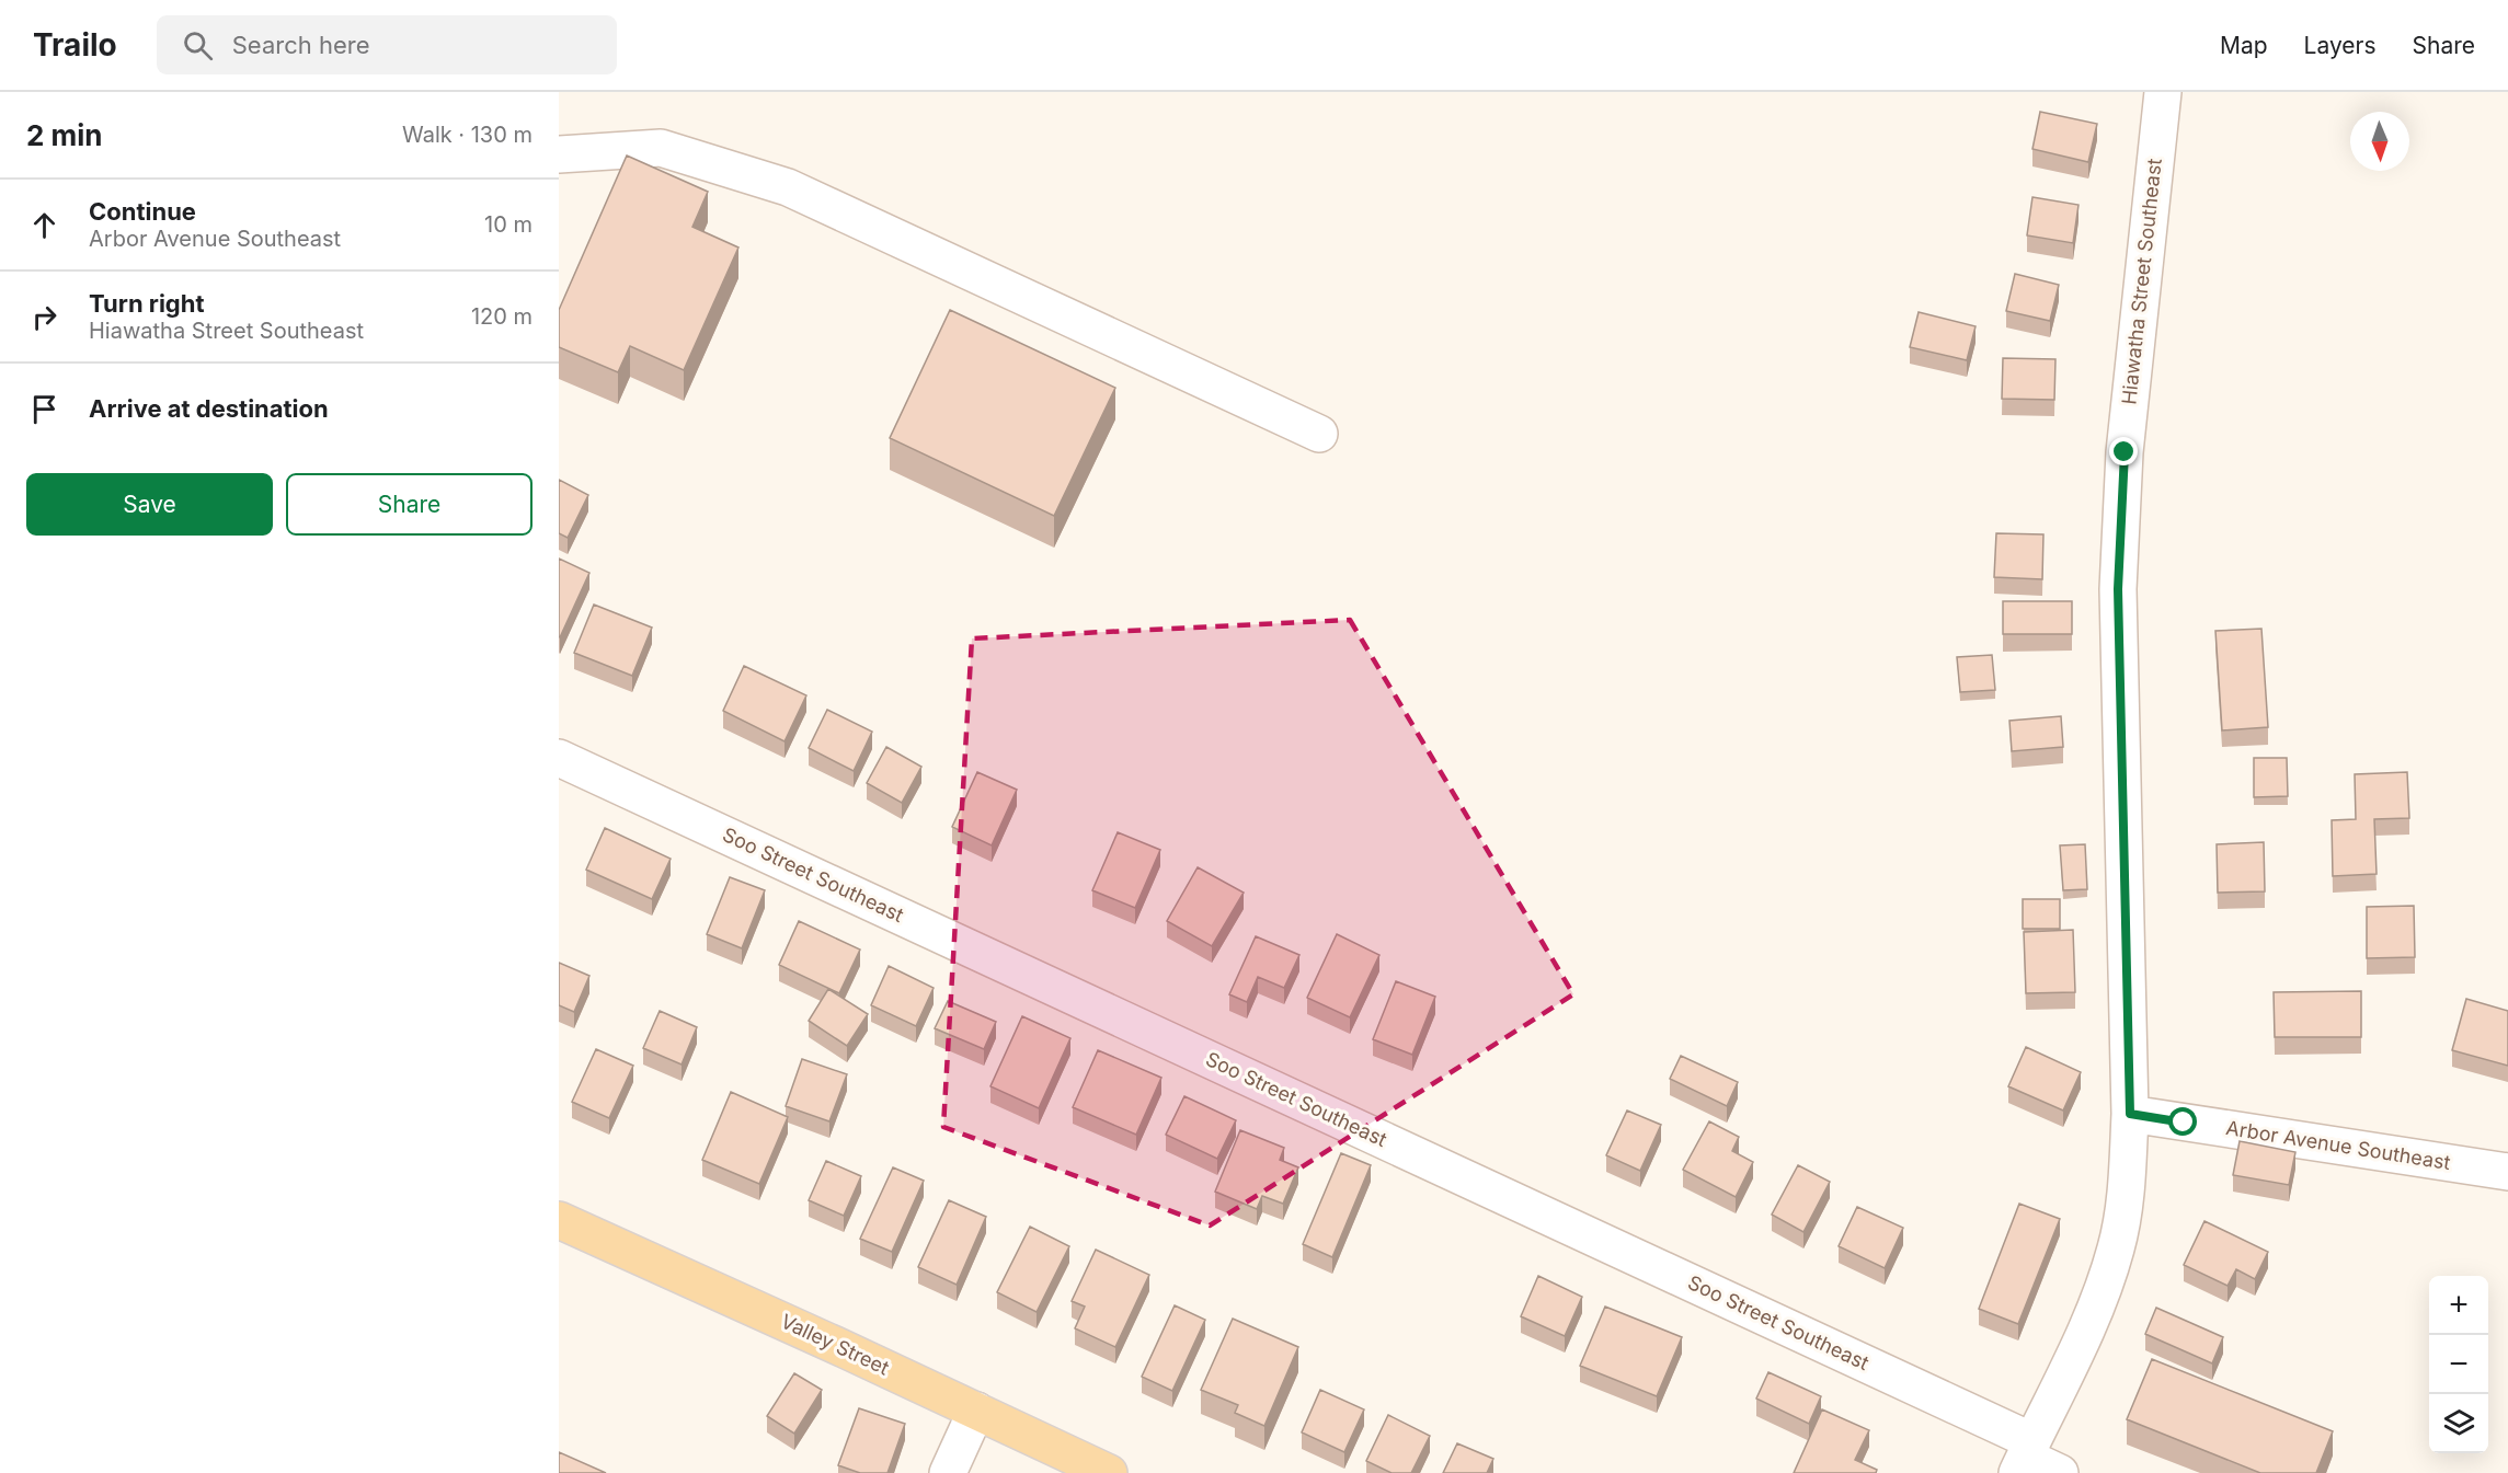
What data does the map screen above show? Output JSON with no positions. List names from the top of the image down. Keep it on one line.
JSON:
{"streets":{"main road":["Valley Street"],"street":["Hiawatha Street Southeast","Soo Street Southeast","Arbor Avenue Southeast"]},"crossings":[["Hiawatha Street Southeast","Soo Street Southeast"],["Hiawatha Street Southeast","Arbor Avenue Southeast"]],"north":"bottom","page":{"header":"Trailo","search":"Search here","nav":["Map","Layers","Share"],"heading":["2 min","Walk · 130 m"],"list":[["Continue","Arbor Avenue Southeast","10 m"],["Turn right","Hiawatha Street Southeast","120 m"],"Arrive at destination"],"buttons":["Save","Share"],"map_buttons":["+","−"]}}
